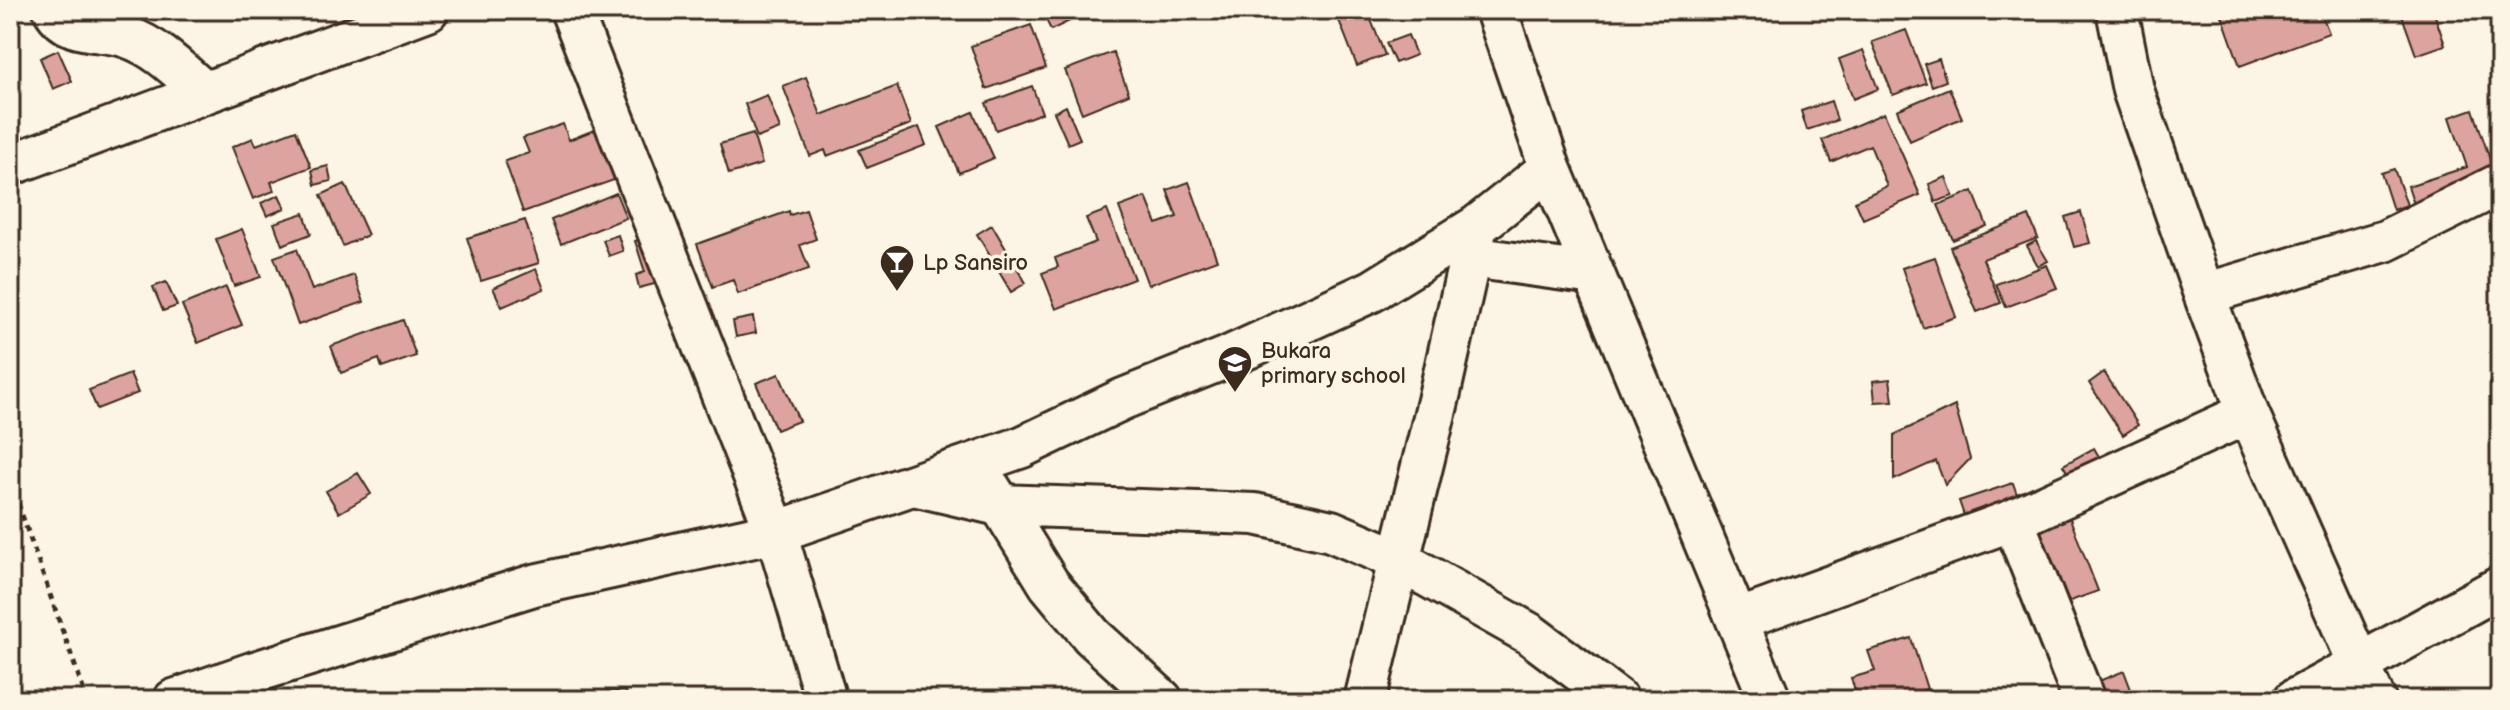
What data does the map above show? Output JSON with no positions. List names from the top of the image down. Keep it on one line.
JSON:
{"places":{"bar":["Lp Sansiro"],"school or university":["Bukara primary school"]}}
